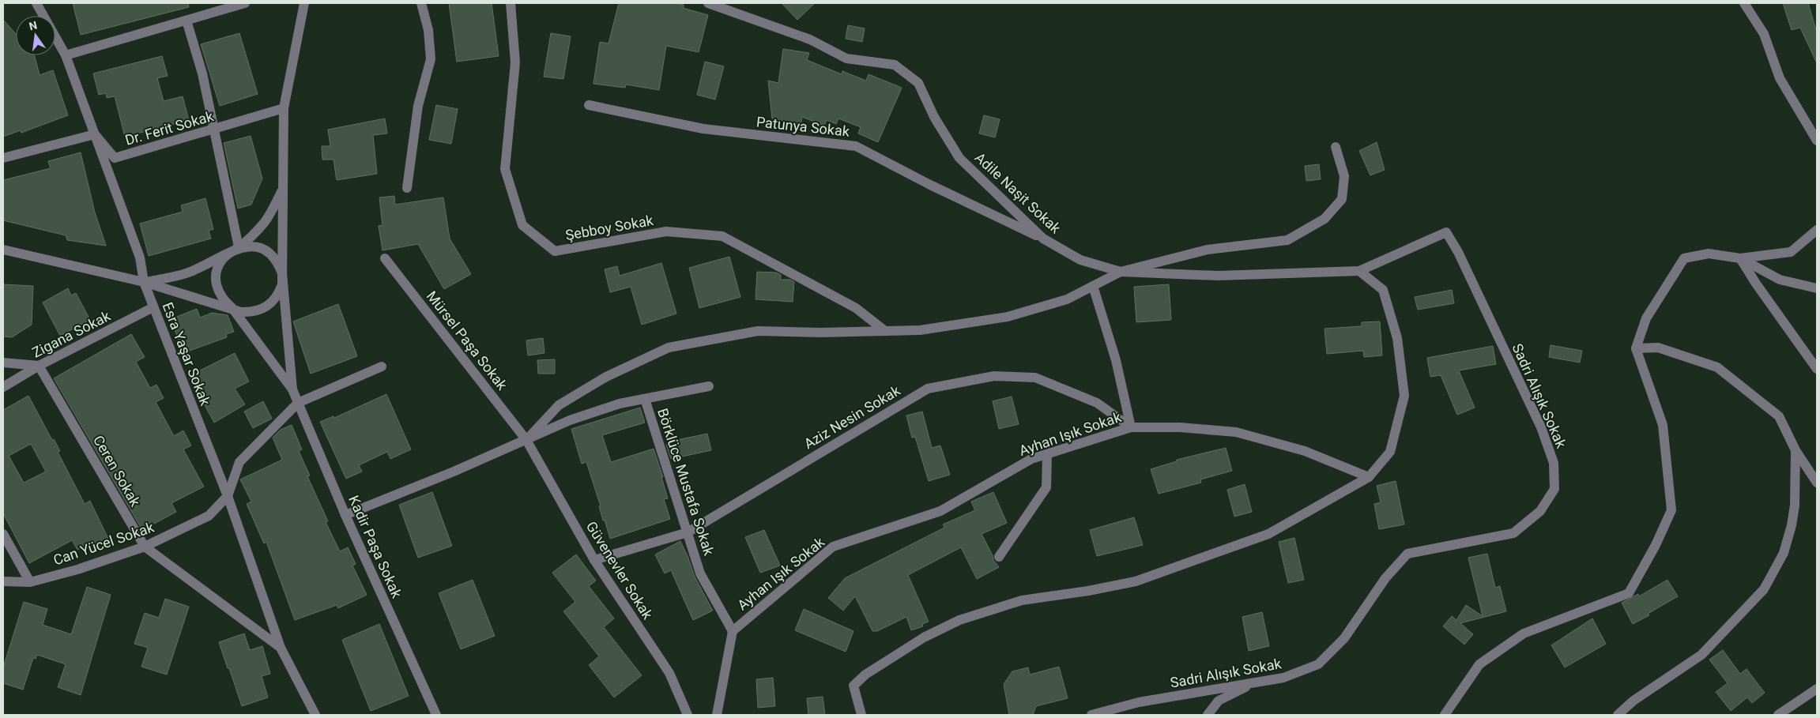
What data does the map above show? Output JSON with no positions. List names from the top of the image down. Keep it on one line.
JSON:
{"streets":{"street":["Patunya Sokak","Dr. Ferit Sokak","Adile Naşit Sokak","Şebboy Sokak","Zigana Sokak","Mürsel Paşa Sokak","Esra Yaşar Sokak","Sadri Alışık Sokak","Aziz Nesin Sokak","Ayhan Işık Sokak","Ceren Sokak","Börklüce Mustafa Sokak","Can Yücel Sokak","Kadir Paşa Sokak","Güvenevler Sokak"]},"crossings":[["Patunya Sokak","Adile Naşit Sokak"],["Dr. Ferit Sokak","Esra Yaşar Sokak"],["Zigana Sokak","Esra Yaşar Sokak"],["Zigana Sokak","Ceren Sokak"],["Mürsel Paşa Sokak","Güvenevler Sokak"],["Esra Yaşar Sokak","Ceren Sokak"],["Esra Yaşar Sokak","Can Yücel Sokak"],["Aziz Nesin Sokak","Ayhan Işık Sokak"],["Aziz Nesin Sokak","Börklüce Mustafa Sokak"],["Aziz Nesin Sokak","Güvenevler Sokak"],["Ayhan Işık Sokak","Börklüce Mustafa Sokak"],["Ceren Sokak","Can Yücel Sokak"],["Can Yücel Sokak","Kadir Paşa Sokak"]],"north":"top"}
